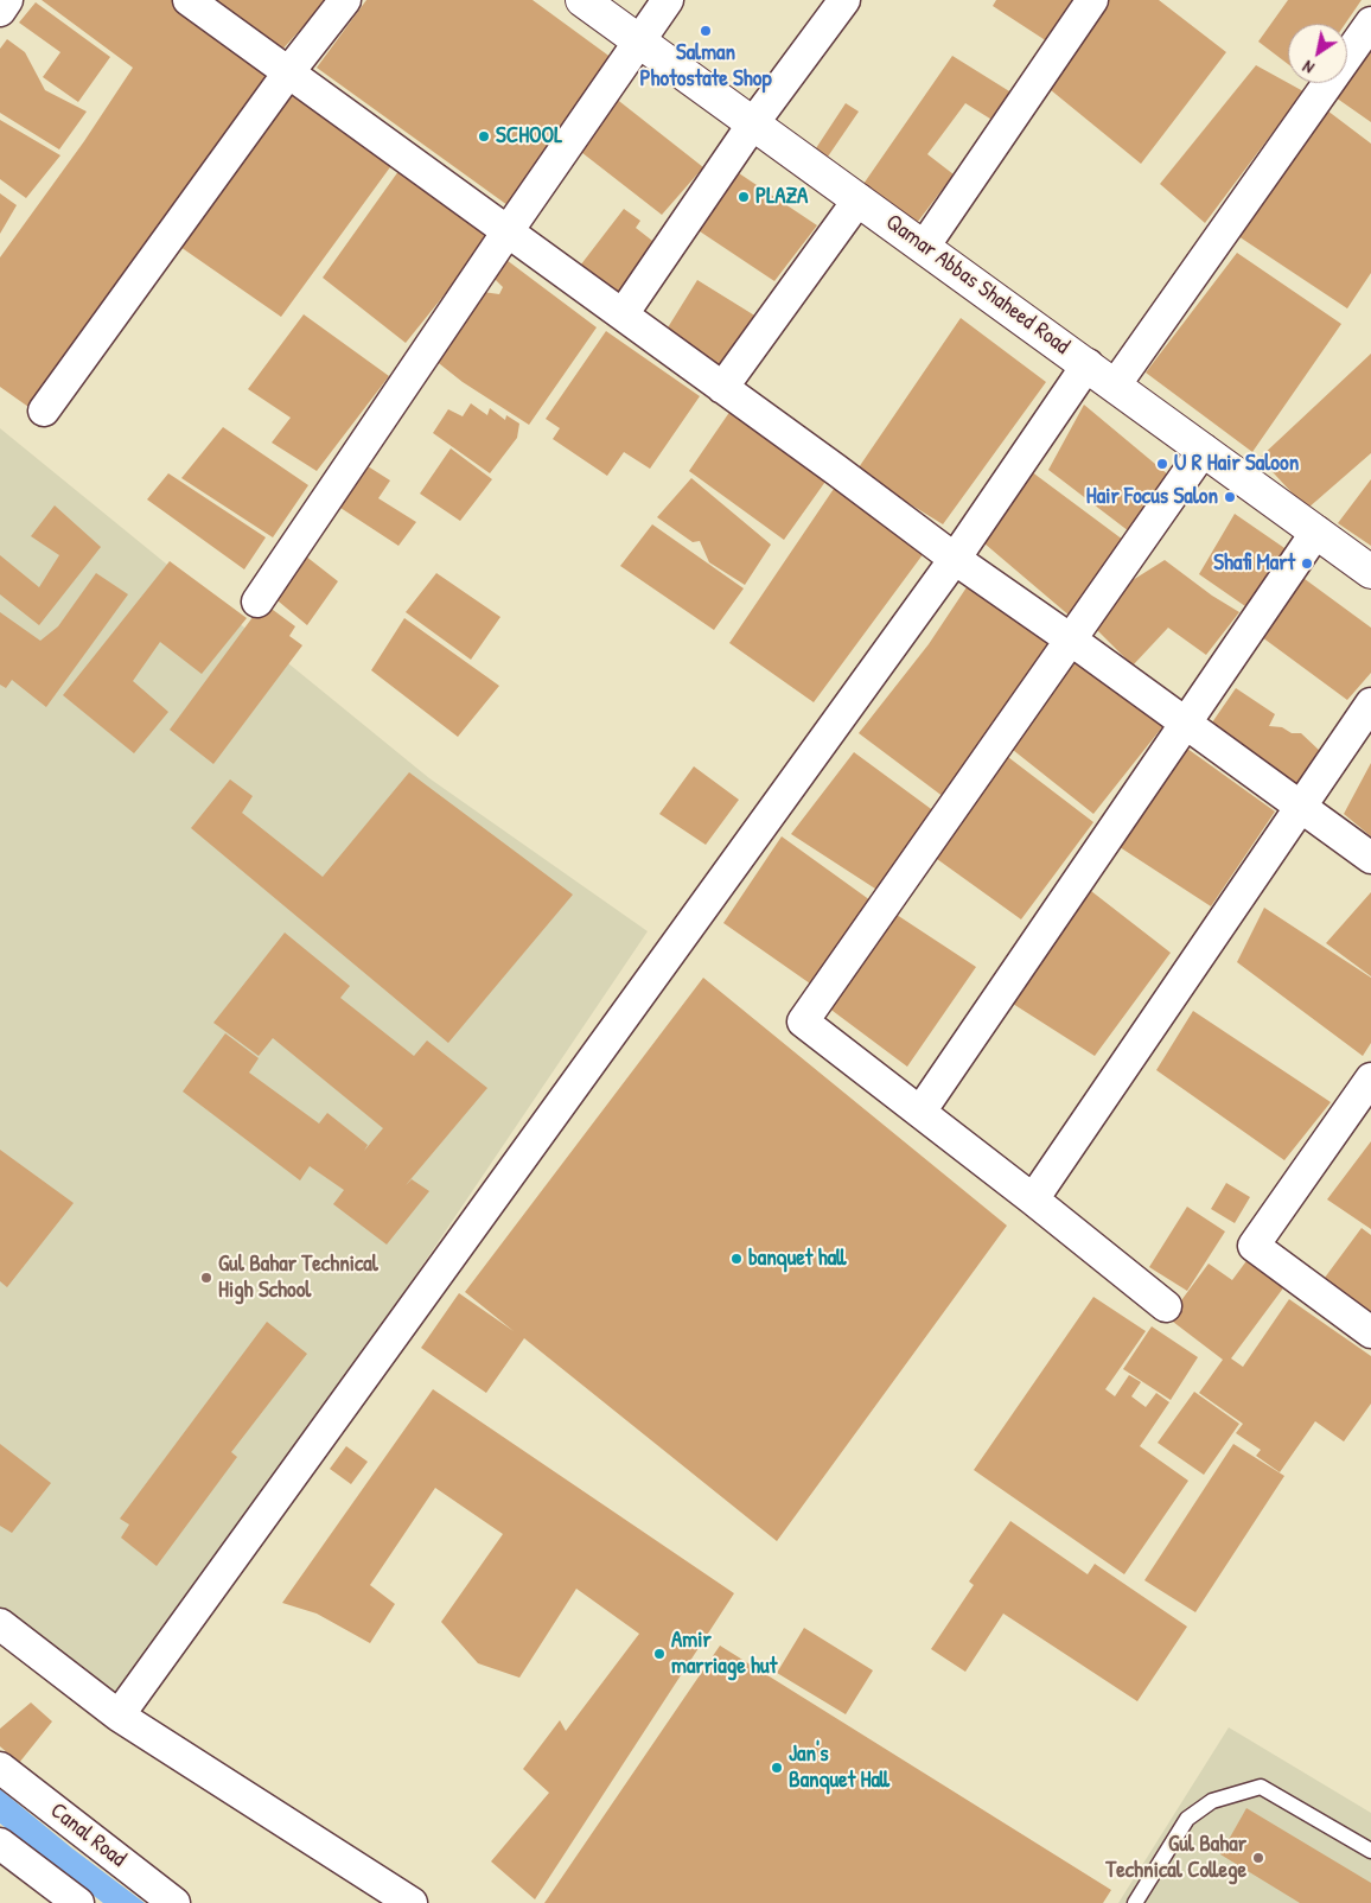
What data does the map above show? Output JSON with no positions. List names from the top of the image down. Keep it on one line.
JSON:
{"streets":{"street":["Qamar Abbas Shaheed Road","Canal Road"]},"places":["Salman Photostate Shop","SCHOOL","PLAZA","U R Hair Saloon","Hair Focus Salon","Shafi Mart","banquet hall","Gul Bahar Technical High School","Amir marriage hut","Jan's Banquet Hall","Gul Bahar Technical College"],"north":"bottom left"}
